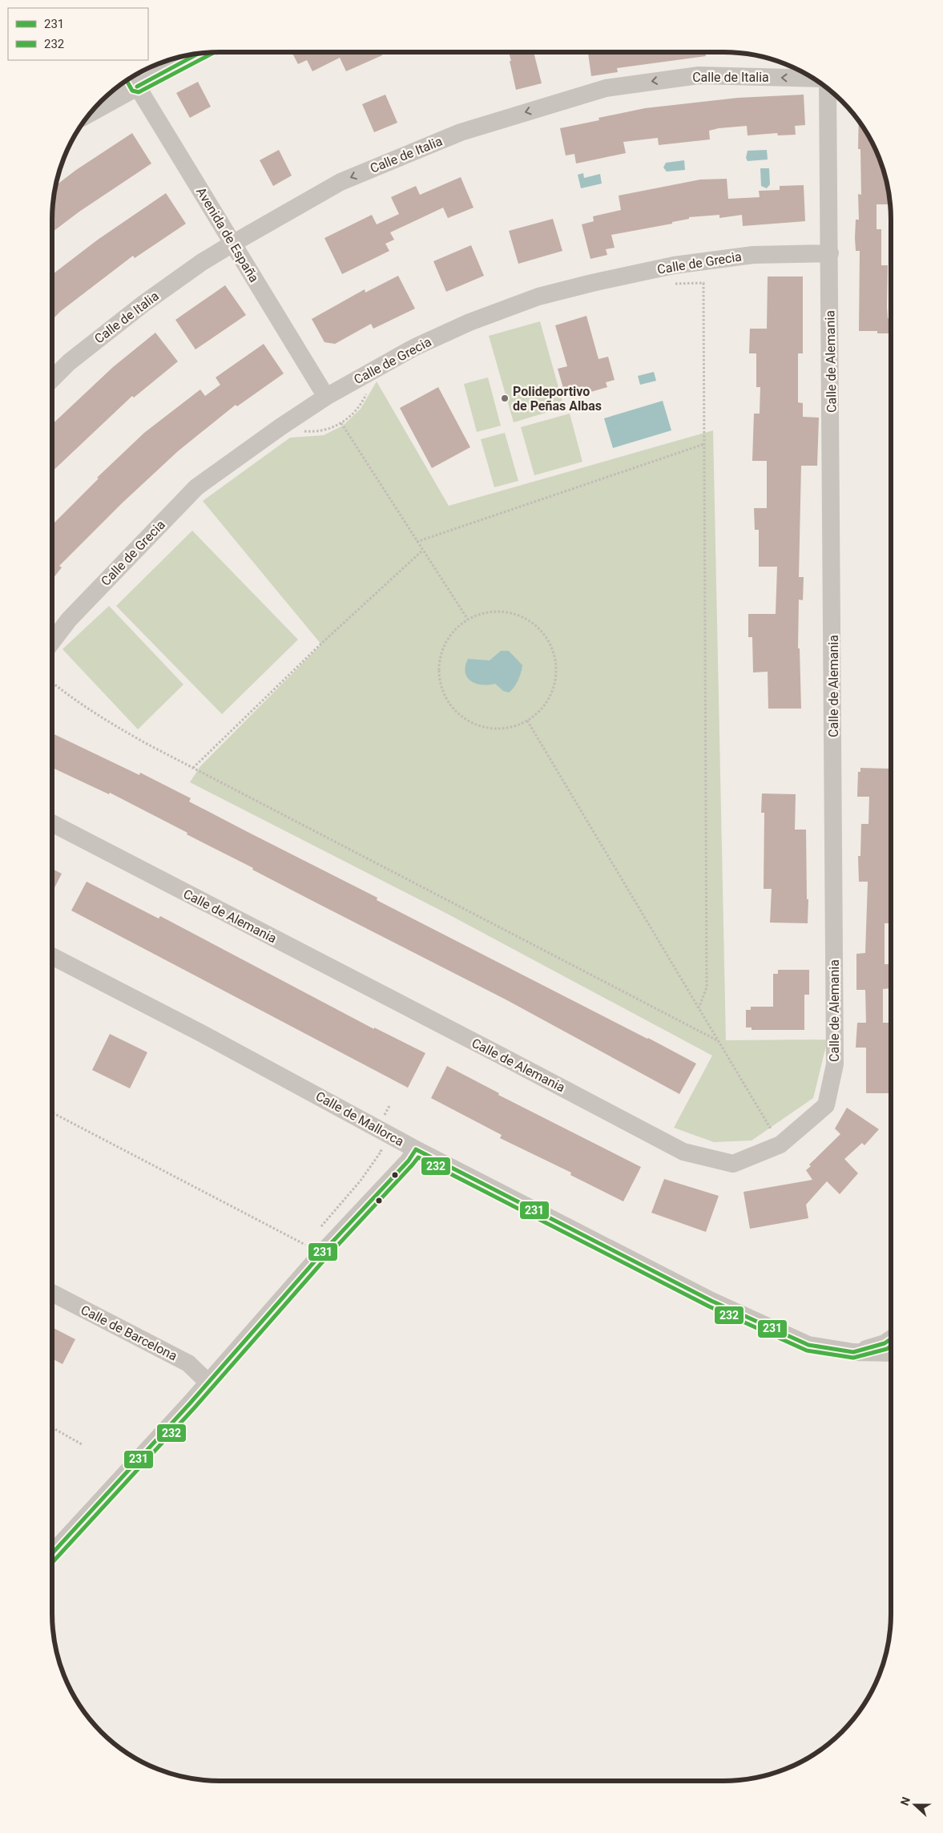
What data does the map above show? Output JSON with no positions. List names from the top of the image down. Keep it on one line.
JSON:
{"streets":{"street":["Calle de Italia","Avenida de España","Calle de Grecia","Calle de Alemania","Calle de Mallorca","Calle de Barcelona"]},"crossings":[["Calle de Italia","Avenida de España"],["Avenida de España","Calle de Grecia"],["Calle de Grecia","Calle de Alemania"]],"one_way":["Calle de Italia"],"places":["Polideportivo de Peñas Albas"],"lines":["transit line 232","transit line 231"],"legend":["231","232"],"north":"left"}
